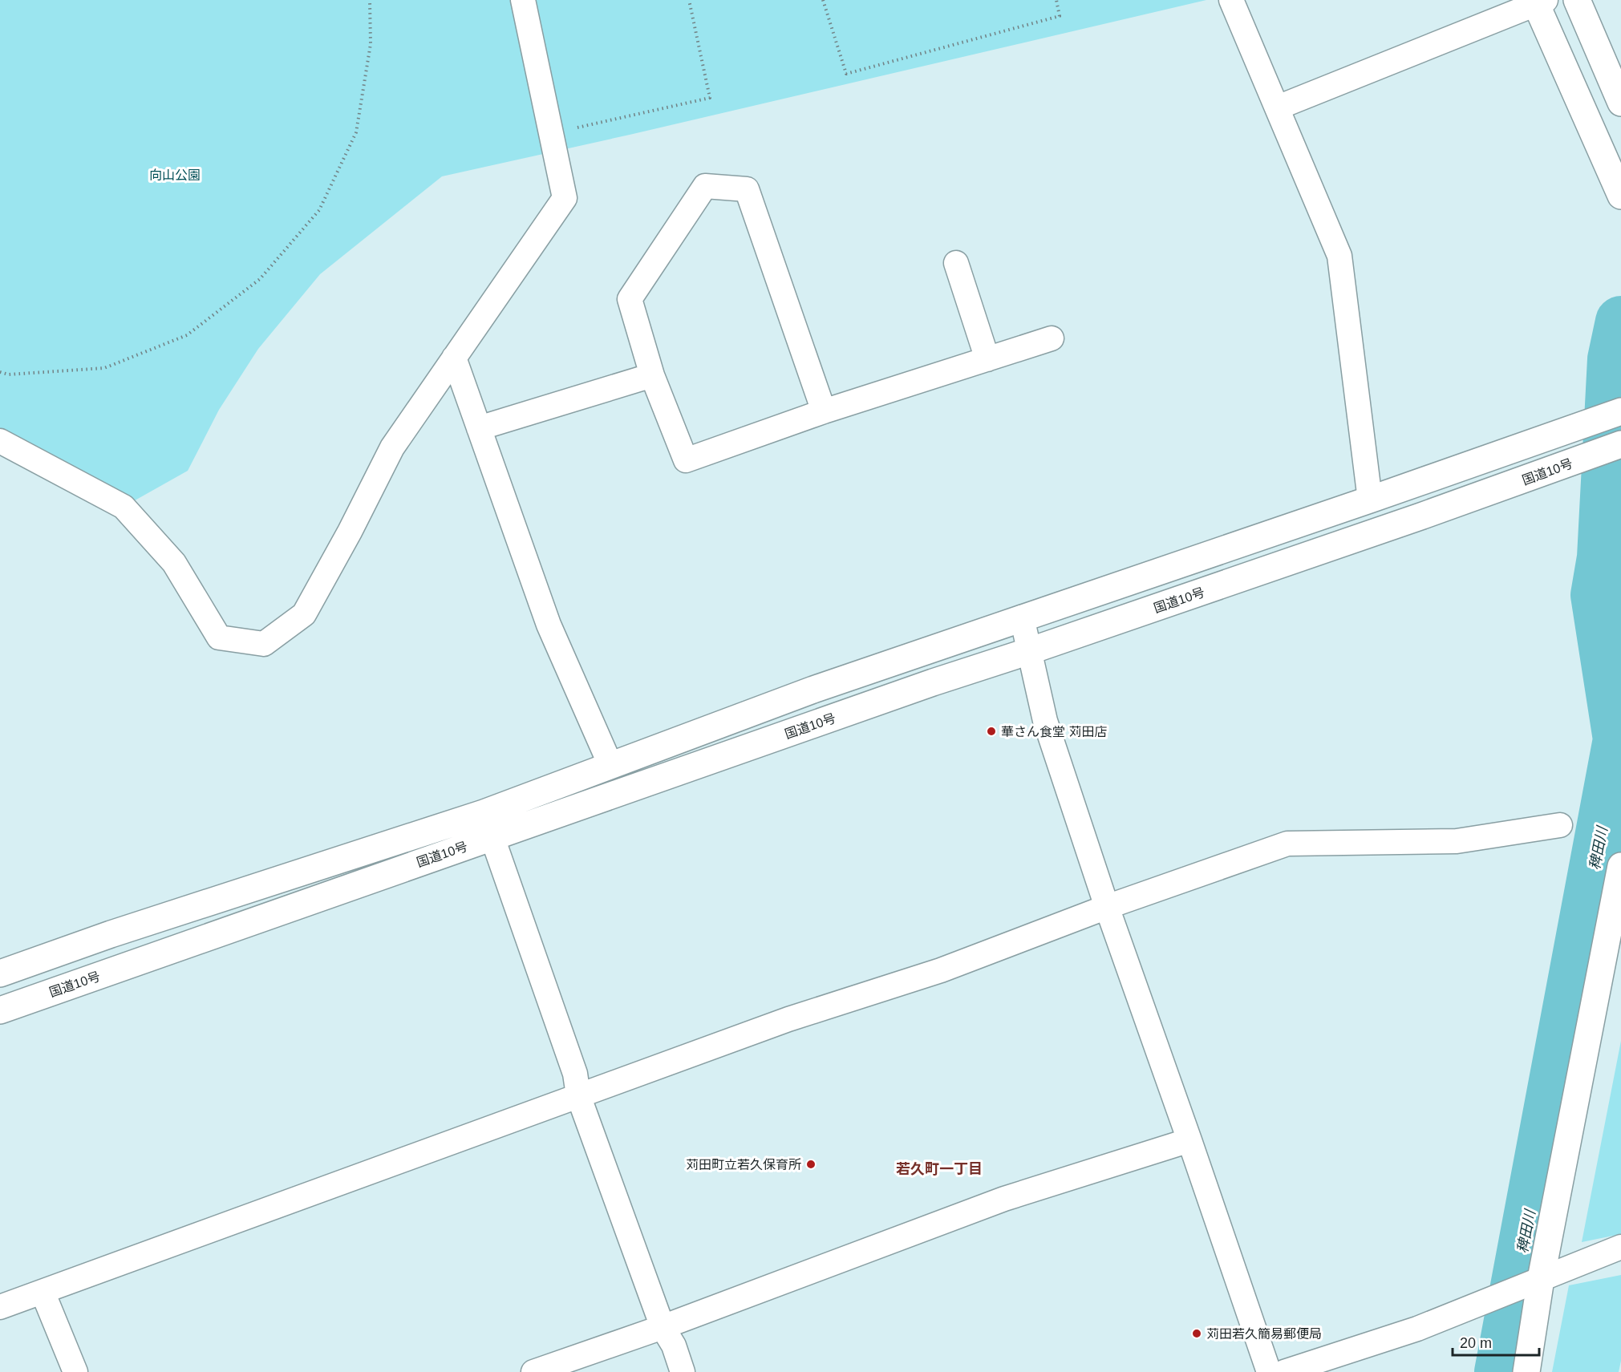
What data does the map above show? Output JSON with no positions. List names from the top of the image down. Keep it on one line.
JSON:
{"streets":{"main road":["国道10号"]},"districts":["若久町一丁目"],"water":["稗田川"],"parks":["向山公園"],"places":["華さん食堂 苅田店","苅田町立若久保育所","苅田若久簡易郵便局"],"scale_bar":"20 m"}
